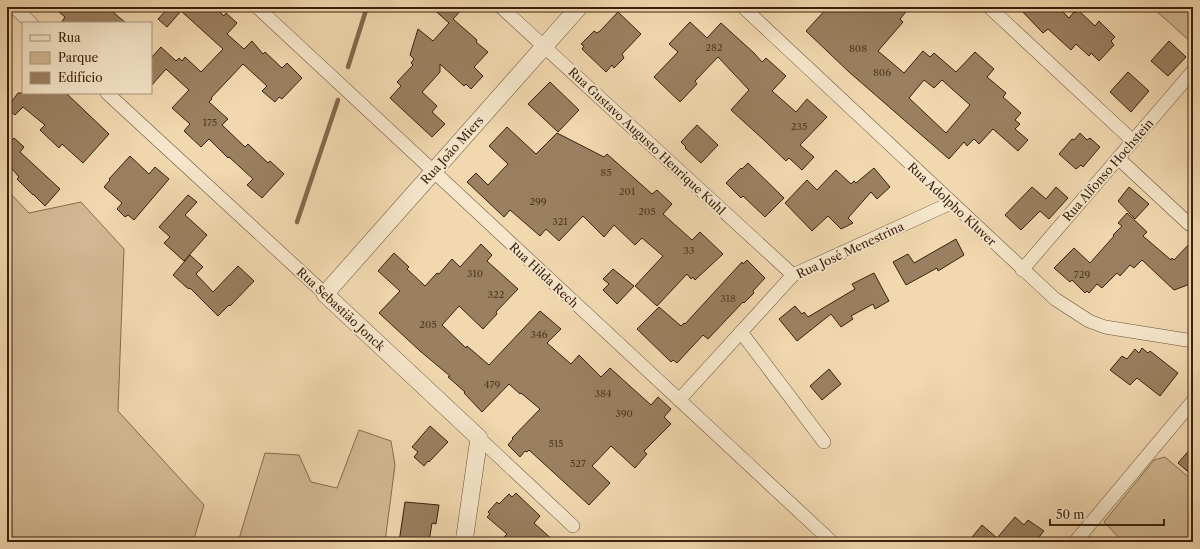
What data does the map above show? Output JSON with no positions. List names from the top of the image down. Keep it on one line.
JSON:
{"streets":{"street":["Rua Gustavo Augusto Henrique Kuhl","Rua João Miers","Rua Alfonso Hochstein","Rua Adolpho Kluver","Rua José Menestrina","Rua Hilda Rech","Rua Sebastião Jonck"]},"crossings":[["Rua Gustavo Augusto Henrique Kuhl","Rua João Miers"],["Rua Gustavo Augusto Henrique Kuhl","Rua José Menestrina"],["Rua João Miers","Rua Hilda Rech"],["Rua João Miers","Rua Sebastião Jonck"],["Rua Alfonso Hochstein","Rua Adolpho Kluver"],["Rua Adolpho Kluver","Rua José Menestrina"],["Rua José Menestrina","Rua Hilda Rech"]],"house_numbers":["282","808","806","175","235","85","201","299","205","321","33","310","729","322","318","205","346","479","384","390","515","527"],"legend":["Rua","Parque","Edifício"],"scale_bar":"50 m"}
